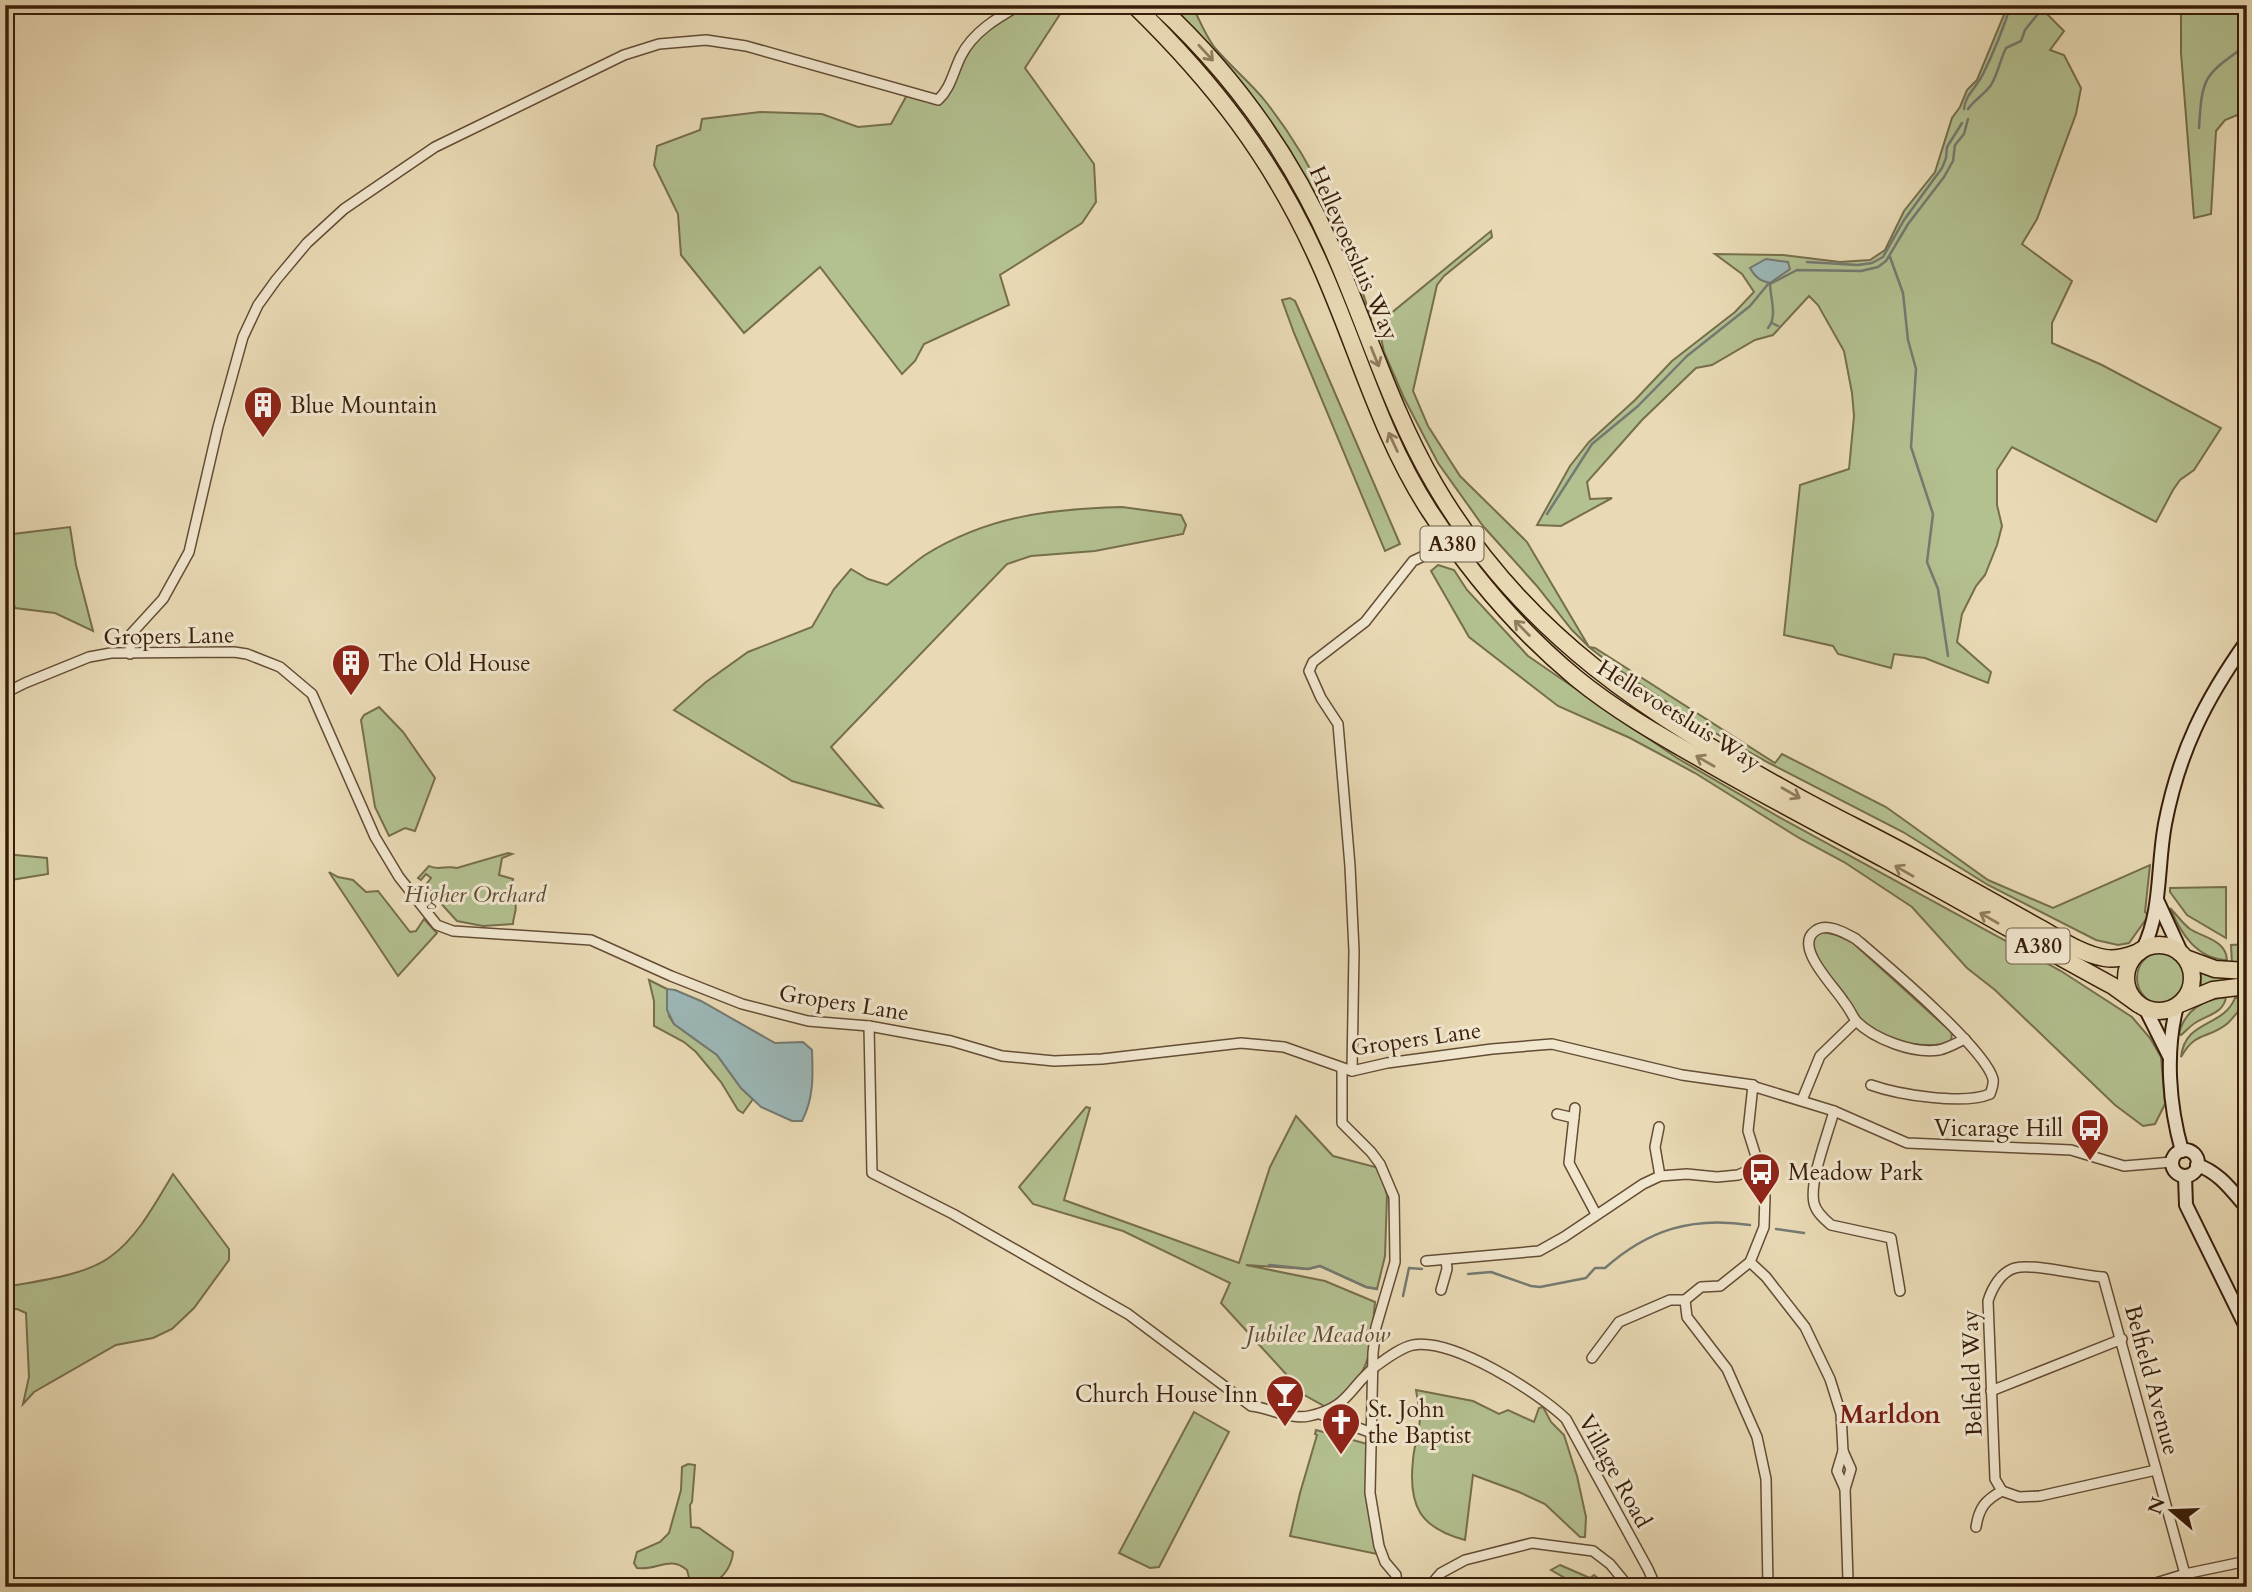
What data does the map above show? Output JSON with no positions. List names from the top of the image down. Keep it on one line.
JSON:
{"streets":{"highway":["Hellevoetsluis Way","A380"],"street":["Gropers Lane","Belfield Way","Belfield Avenue","Village Road"]},"crossings":[["Belfield Way","Belfield Avenue"]],"districts":["Marldon"],"parks":["Higher Orchard","Jubilee Meadow"],"places":{"building":["Blue Mountain","The Old House"],"bus stop":["Vicarage Hill","Meadow Park"],"bar":["Church House Inn"],"church":["St. John the Baptist"]},"north":"left"}
